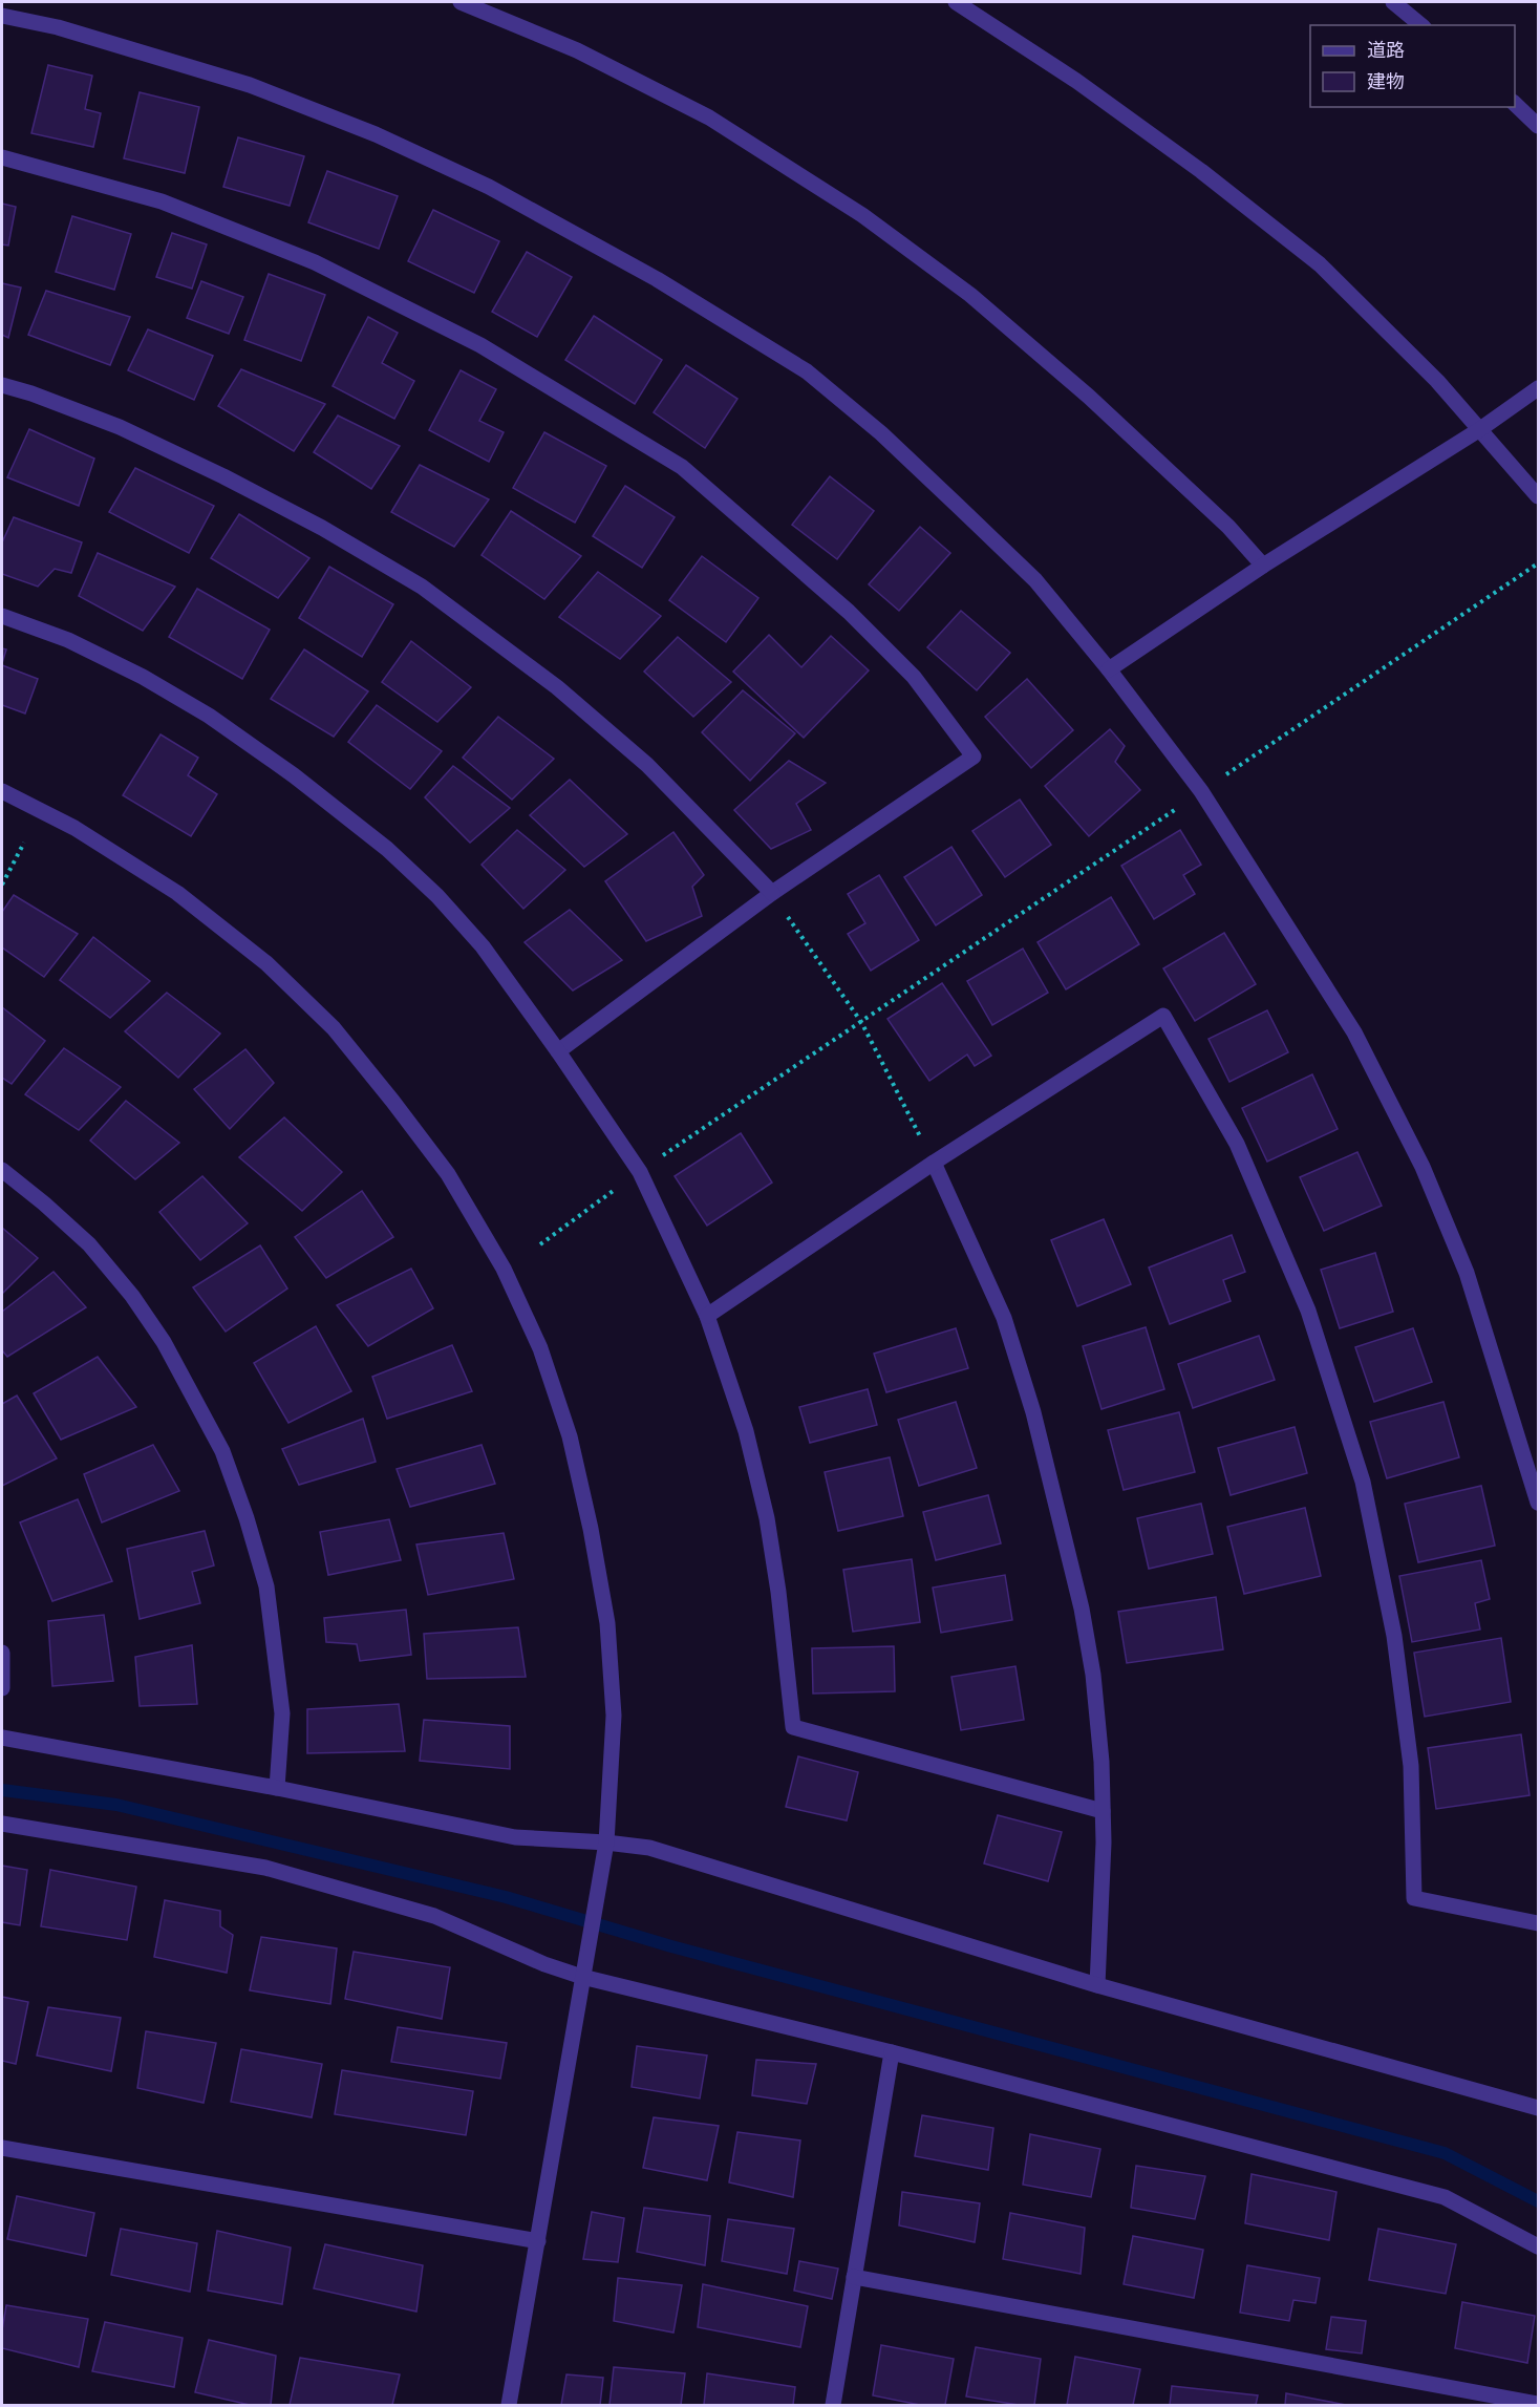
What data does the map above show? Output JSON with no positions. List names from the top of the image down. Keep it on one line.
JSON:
{"legend":["道路","建物"]}
